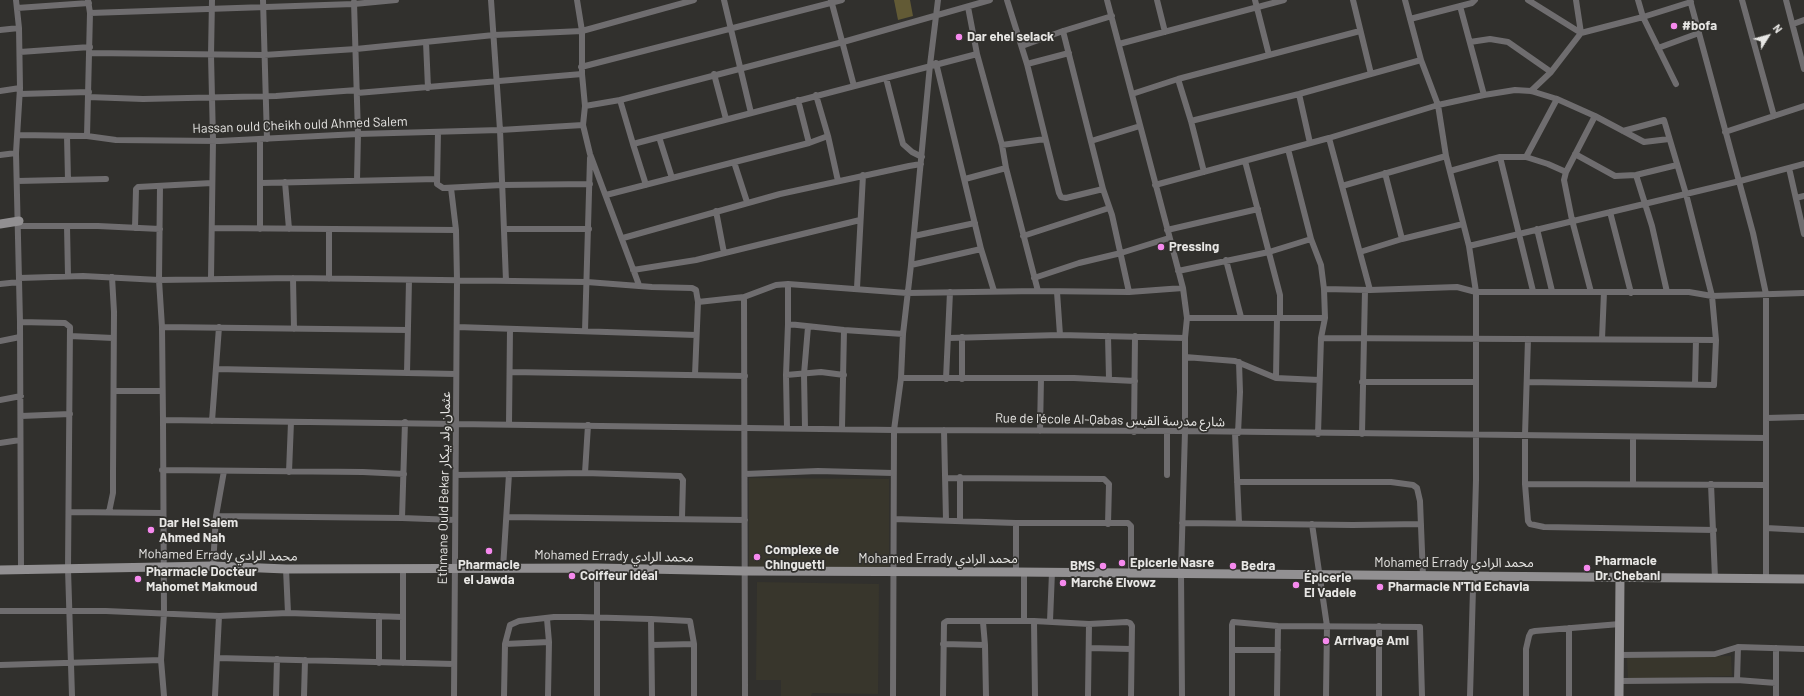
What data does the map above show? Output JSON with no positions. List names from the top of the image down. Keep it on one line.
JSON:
{"streets":{"street":["Hassan ould Cheikh ould Ahmed Salem","Rue de l'école Al-Qabas شارع مدرسة القبس","Ethmane Ould Bekar عثمان ولد بيكار","Mohamed Errady محمد الرادي"]},"crossings":[["Rue de l'école Al-Qabas شارع مدرسة القبس","Ethmane Ould Bekar عثمان ولد بيكار"],["Ethmane Ould Bekar عثمان ولد بيكار","Mohamed Errady محمد الرادي"]],"places":["#bofa","Dar ehel selack","Pressing","Dar Hel Salem Ahmed Nah","Pharmacie el Jawda","Complexe de Chinguetti","Epicerie Nasre","BMS","Bedra","Pharmacie Dr. Chebani","Coiffeur Idéal","Pharmacie Docteur Mahomet Makmoud","Marché Elvowz","Épicerie El Vadele","Pharmacie N'Tid Echavia","Arrivage Ami"],"north":"top right"}
